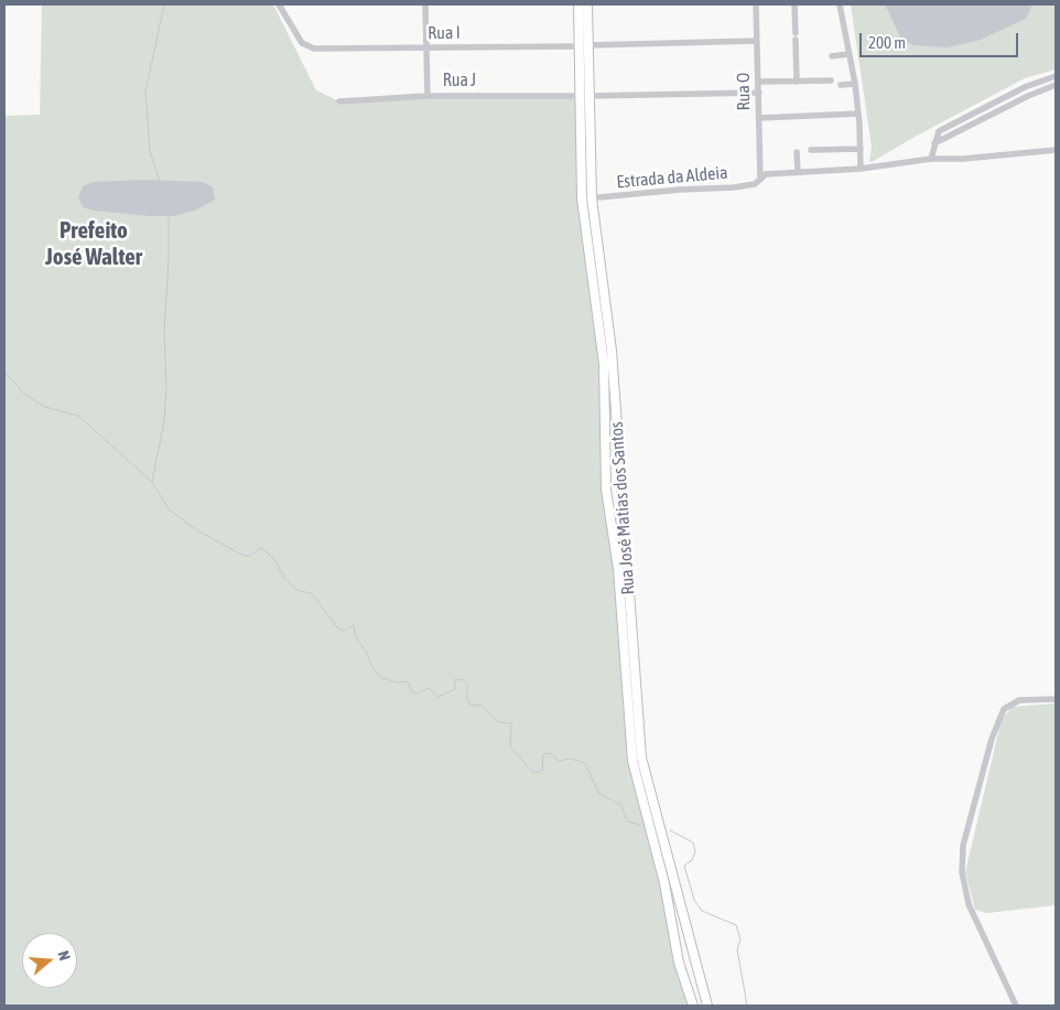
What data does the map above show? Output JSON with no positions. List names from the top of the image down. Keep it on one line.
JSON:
{"streets":{"main road":["Rua José Matias dos Santos"],"street":["Rua I","Rua J","Rua O","Estrada da Aldeia"]},"crossings":[["Rua I","Rua O"],["Rua I","Rua José Matias dos Santos"],["Rua J","Rua O"],["Rua J","Rua José Matias dos Santos"],["Rua O","Estrada da Aldeia"],["Estrada da Aldeia","Rua José Matias dos Santos"]],"districts":["Prefeito José Walter"],"scale_bar":"200 m","north":"right"}
